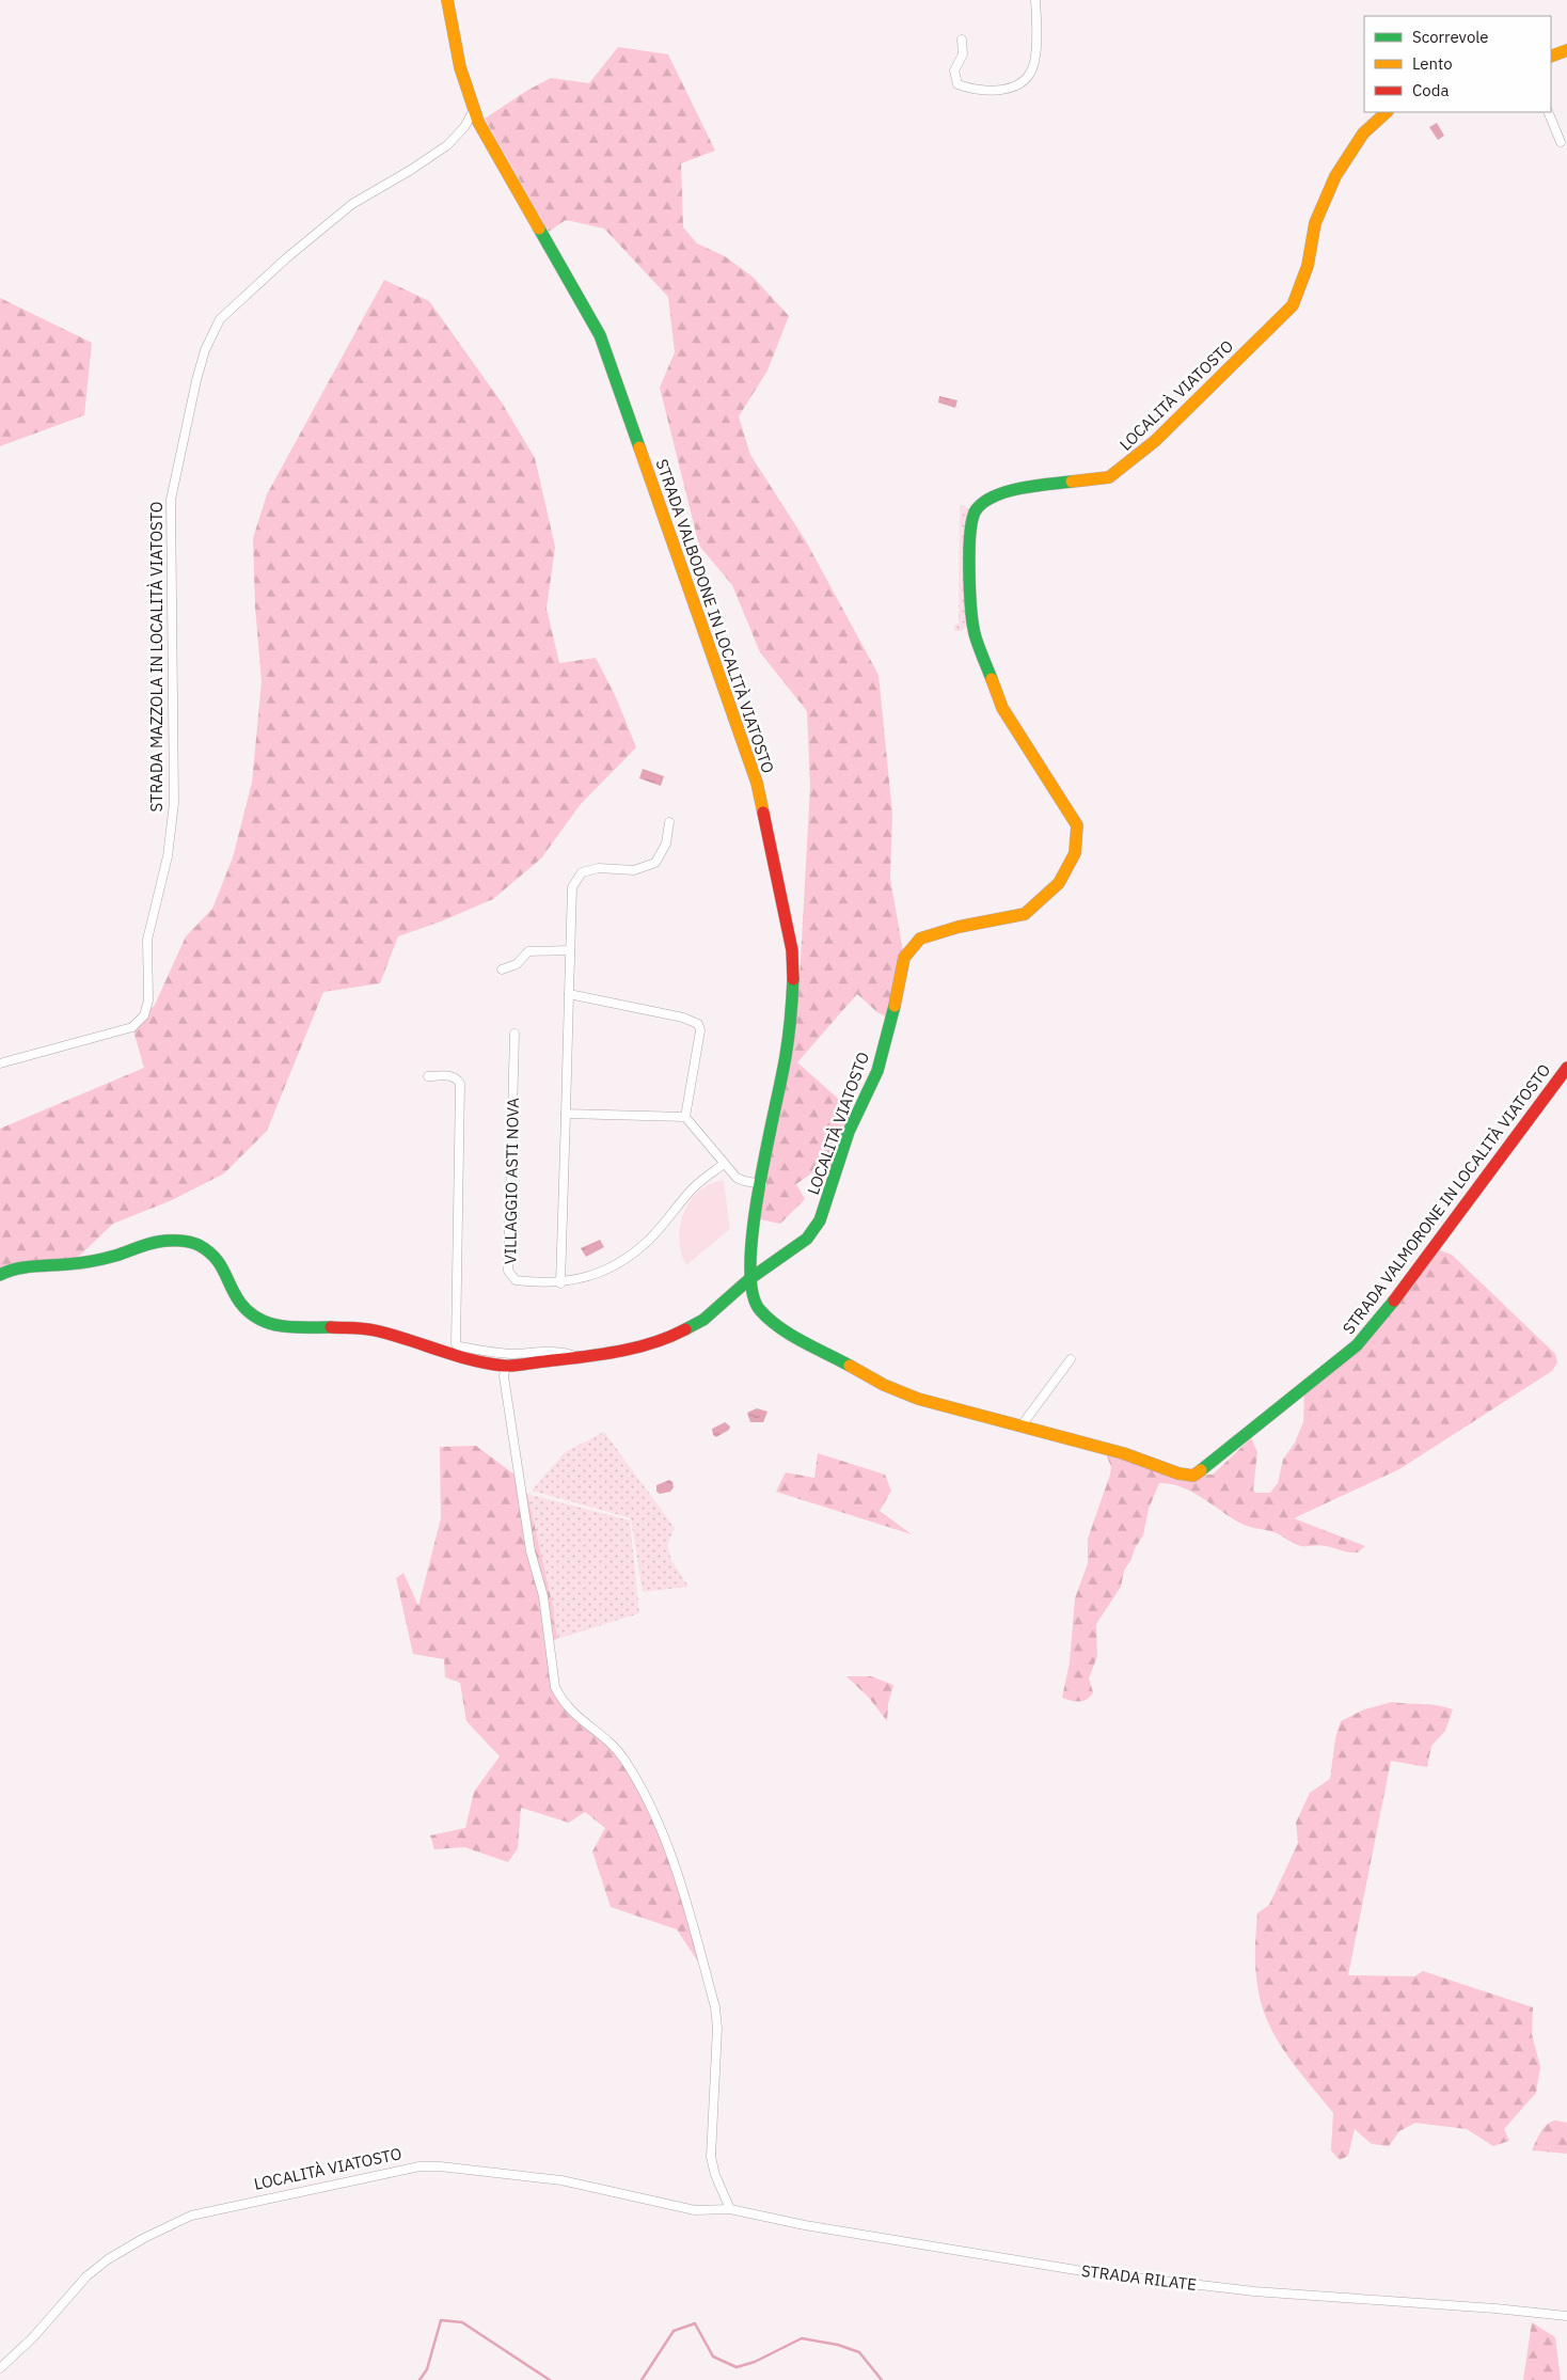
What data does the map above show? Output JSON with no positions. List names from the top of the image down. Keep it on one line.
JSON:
{"streets":{"street":["LOCALITÀ VIATOSTO","STRADA VALBODONE IN LOCALITÀ VIATOSTO","STRADA MAZZOLA IN LOCALITÀ VIATOSTO","VILLAGGIO ASTI NOVA","STRADA VALMORONE IN LOCALITÀ VIATOSTO","STRADA RILATE"]},"crossings":[["LOCALITÀ VIATOSTO","STRADA VALBODONE IN LOCALITÀ VIATOSTO"],["LOCALITÀ VIATOSTO","STRADA VALMORONE IN LOCALITÀ VIATOSTO"],["LOCALITÀ VIATOSTO","STRADA RILATE"],["STRADA VALBODONE IN LOCALITÀ VIATOSTO","STRADA MAZZOLA IN LOCALITÀ VIATOSTO"],["STRADA VALBODONE IN LOCALITÀ VIATOSTO","STRADA VALMORONE IN LOCALITÀ VIATOSTO"]],"legend":["Scorrevole","Lento","Coda"]}
